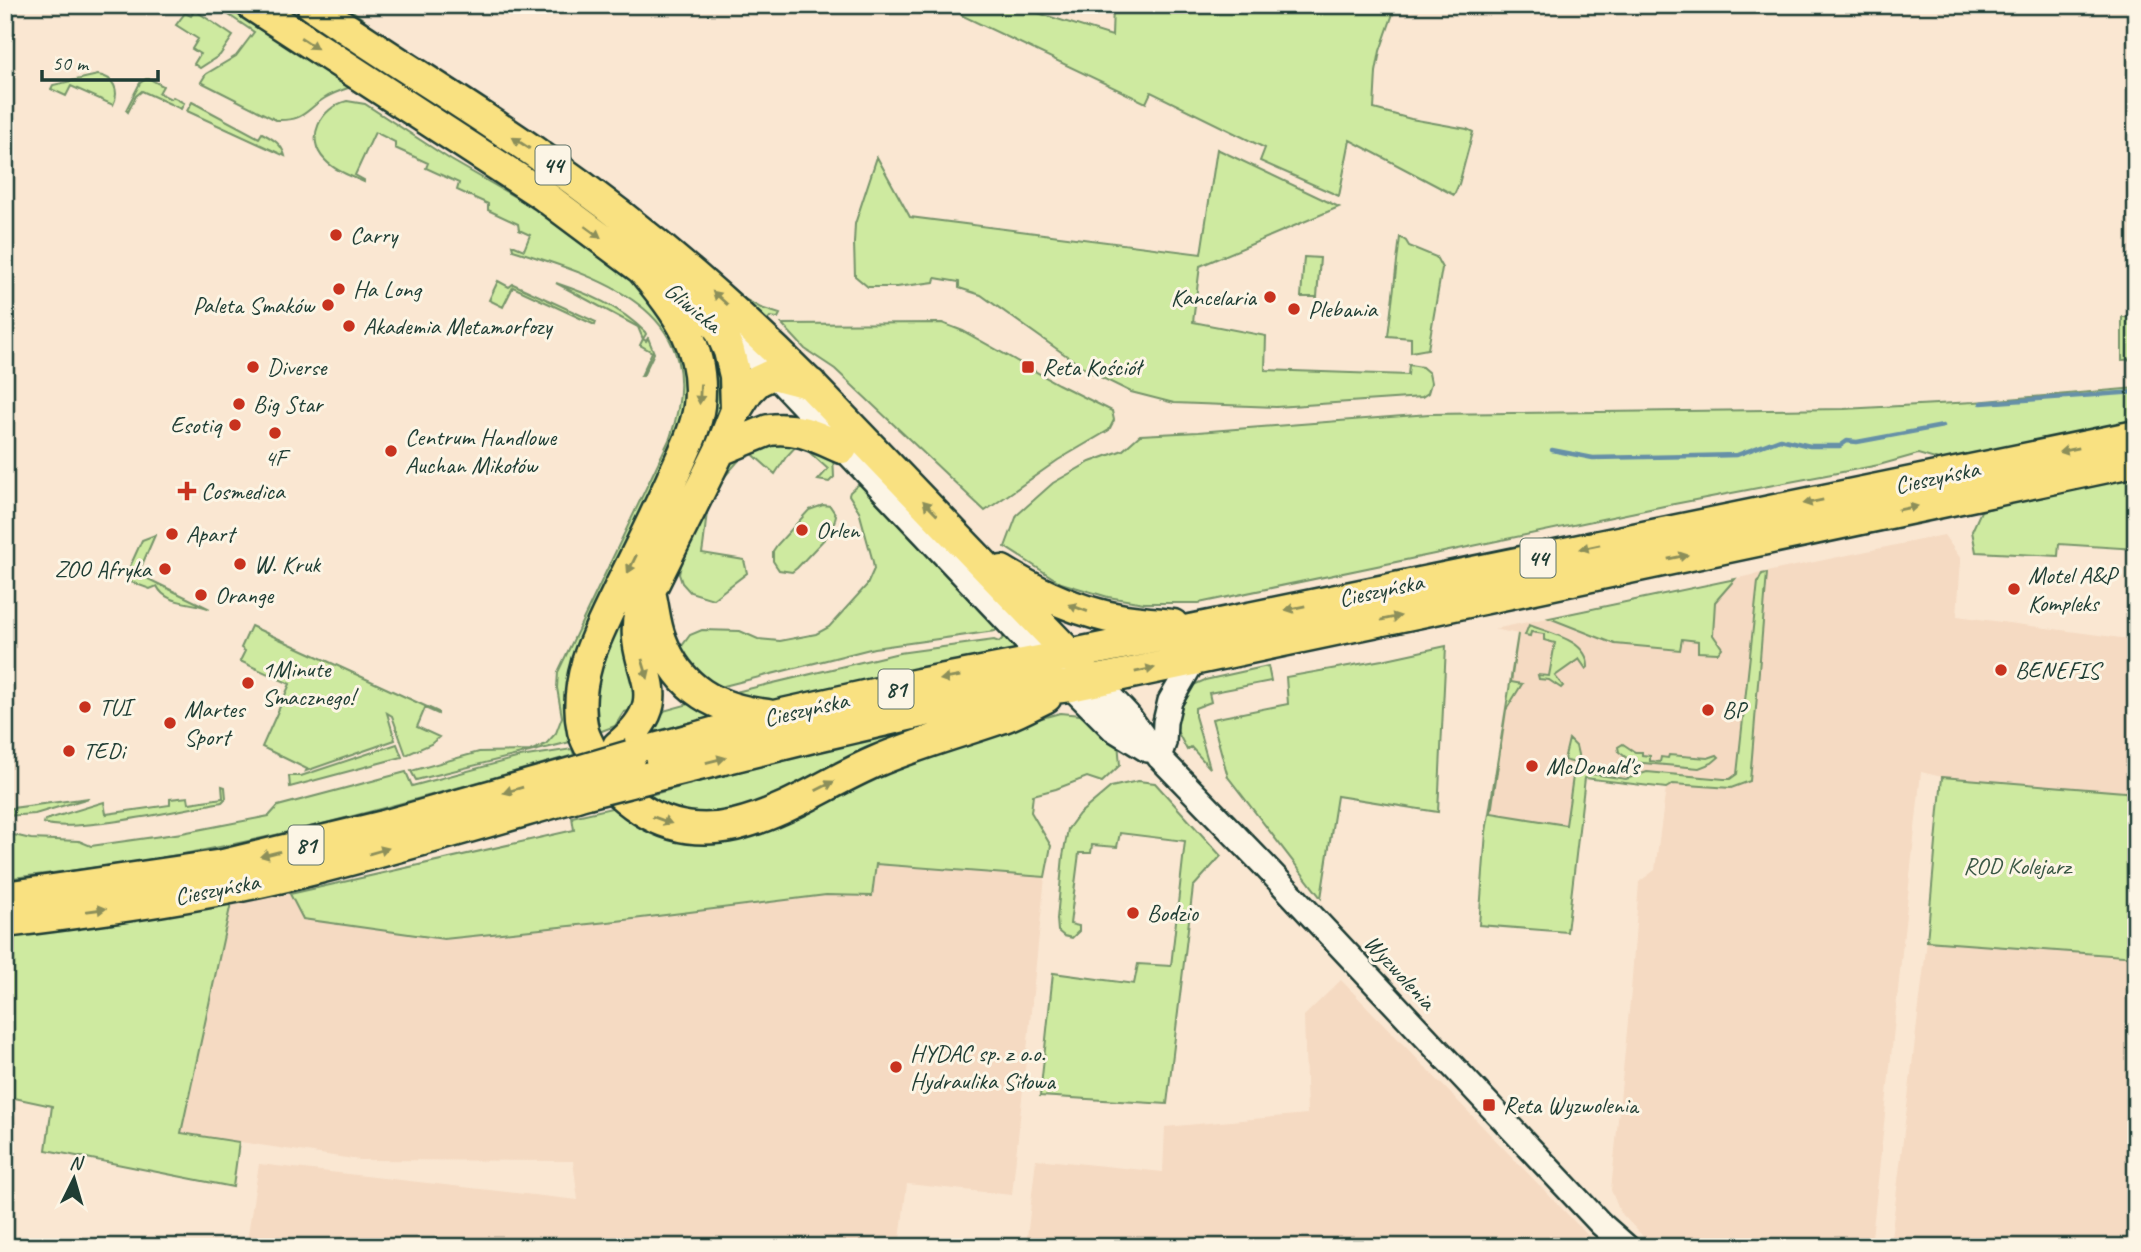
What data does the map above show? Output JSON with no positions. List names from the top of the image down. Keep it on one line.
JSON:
{"streets":{"main road":["44","Gliwicka","Cieszyńska","81"],"street":["Wyzwolenia"]},"crossings":[["44","Gliwicka"],["44","Cieszyńska"],["Gliwicka","Cieszyńska"],["Gliwicka","Wyzwolenia"],["Cieszyńska","81"],["Cieszyńska","Wyzwolenia"]],"parks":["ROD Kolejarz"],"places":{"other":["Carry","Ha Long","Kancelaria","Paleta Smaków","Plebania","Akademia Metamorfozy","Diverse","Big Star","Esotiq","4F","Centrum Handlowe Auchan Mikołów","Orlen","Apart","W. Kruk","ZOO Afryka","Motel A&P Kompleks","Orange","BENEFIS","1Minute Smacznego!","TUI","BP","Martes Sport","TEDi","McDonald's","Bodzio","HYDAC sp. z o.o. Hydraulika Siłowa"],"transit":["Reta Kościół","Reta Wyzwolenia"],"health":["Cosmedica"]},"scale_bar":"50 m","north":"top"}
